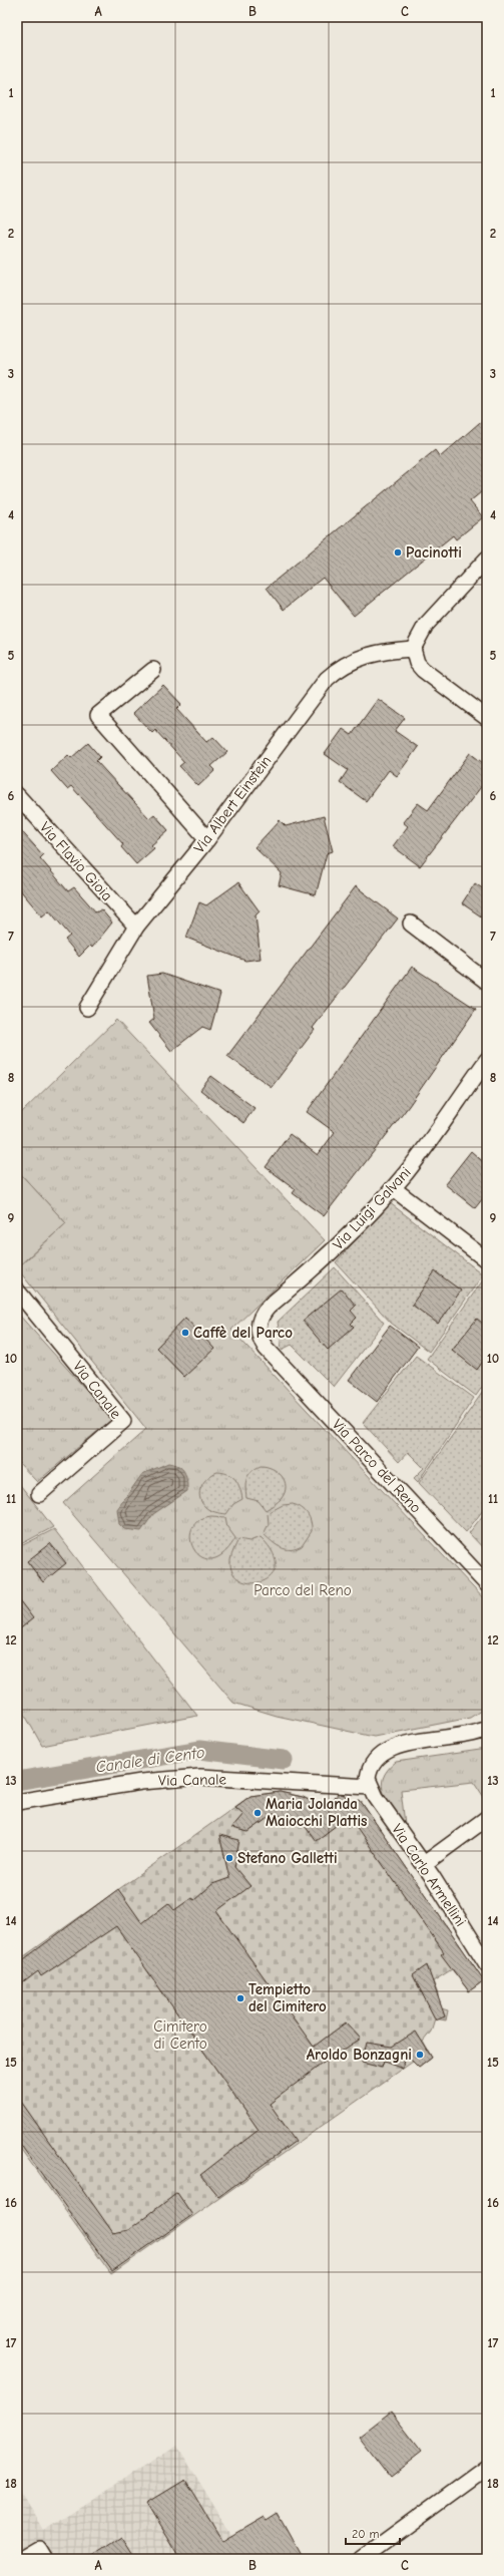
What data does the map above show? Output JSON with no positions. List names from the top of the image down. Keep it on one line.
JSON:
{"streets":{"street":["Via Albert Einstein","Via Flavio Gioia","Via Luigi Galvani","Via Canale","Via Parco del Reno","Via Carlo Armellini"]},"crossings":[["Via Albert Einstein","Via Flavio Gioia"],["Via Luigi Galvani","Via Parco del Reno"],["Via Canale","Via Carlo Armellini"]],"water":["Canale di Cento"],"parks":["Parco del Reno","Cimitero di Cento"],"places":["Pacinotti","Caffè del Parco","Maria Jolanda Maiocchi Plattis","Stefano Galletti","Tempietto del Cimitero","Aroldo Bonzagni"],"scale_bar":"20 m","grid":{"columns":["A","B","C"],"rows":["1","2","3","4","5","6","7","8","9","10","11","12","13","14","15","16","17","18"]}}
